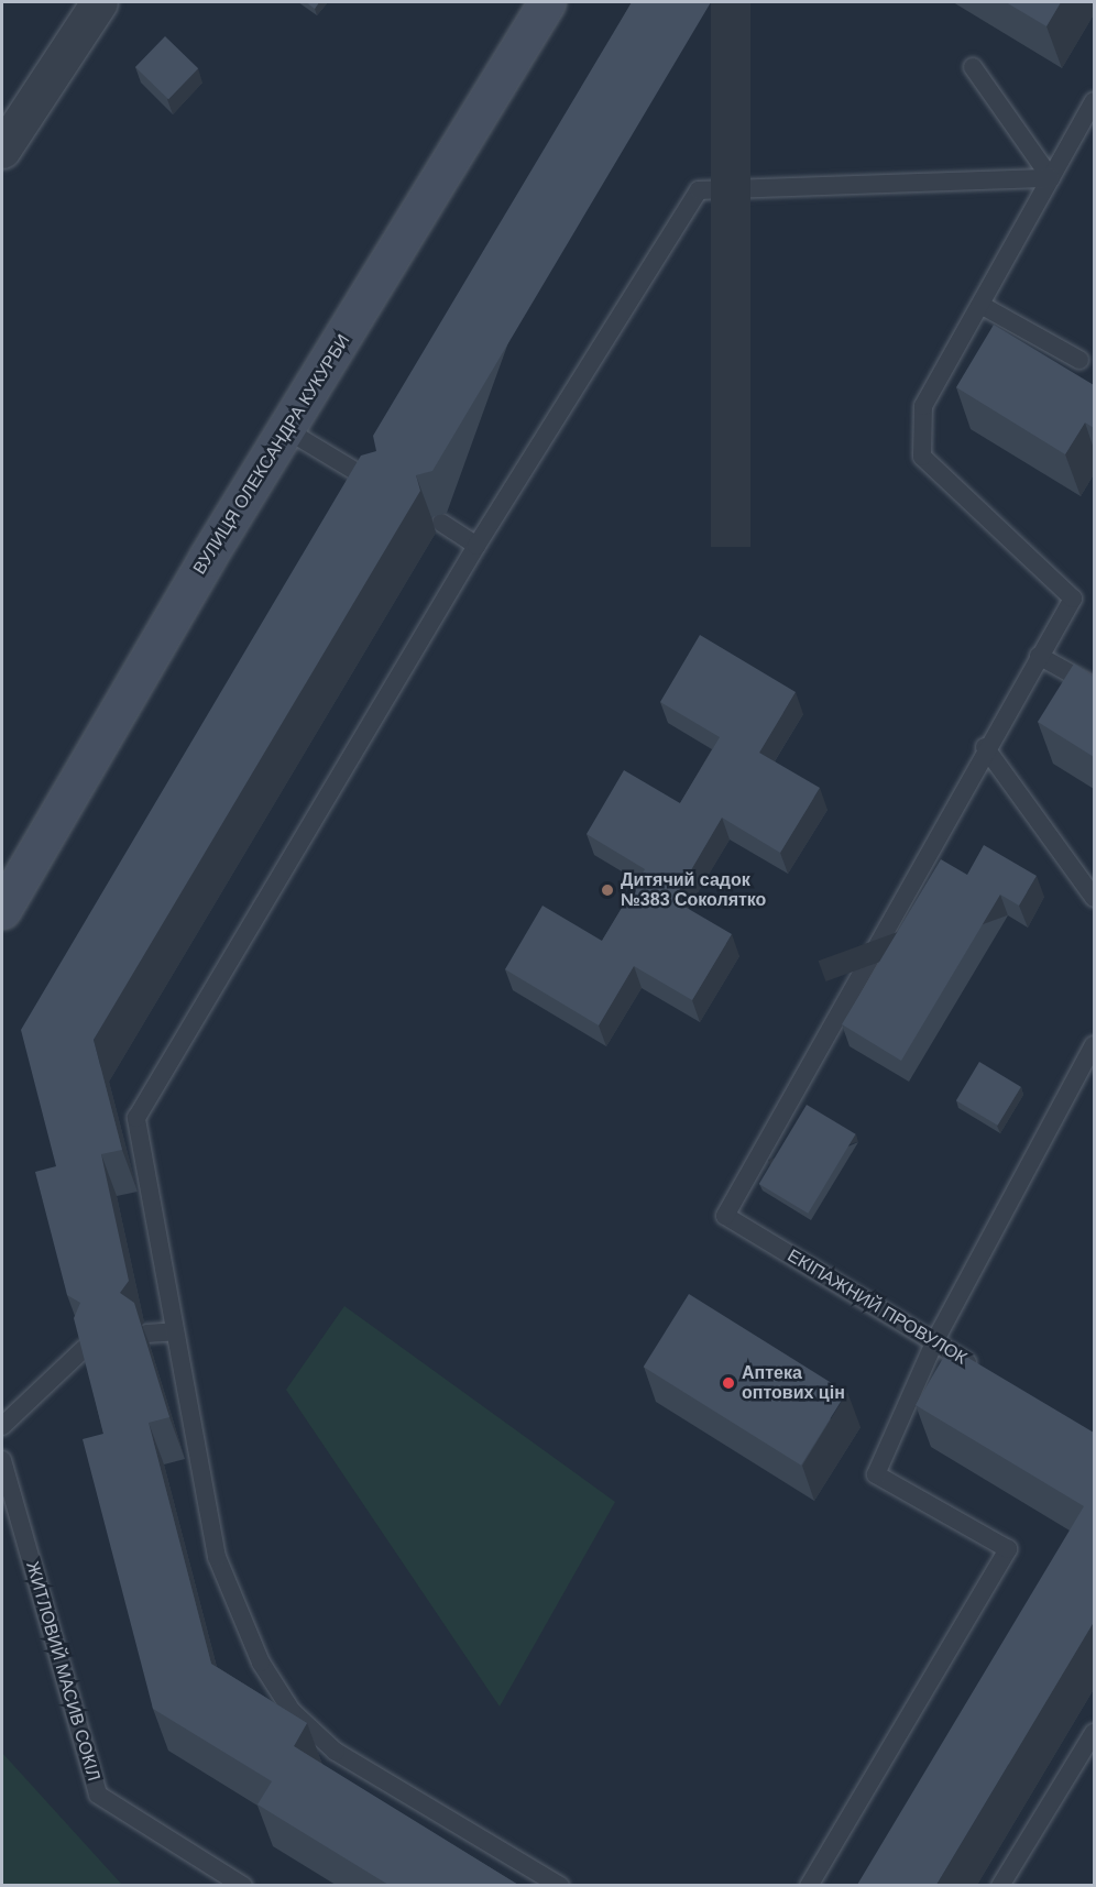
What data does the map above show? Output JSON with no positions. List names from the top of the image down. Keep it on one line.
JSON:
{"streets":{"street":["ВУЛИЦЯ ОЛЕКСАНДРА КУКУРБИ"],"lane":["ЕКІПАЖНИЙ ПРОВУЛОК","ЖИТЛОВИЙ МАСИВ СОКІЛ"]},"places":["Дитячий садок №383 Соколятко","Аптека оптових цін"]}
